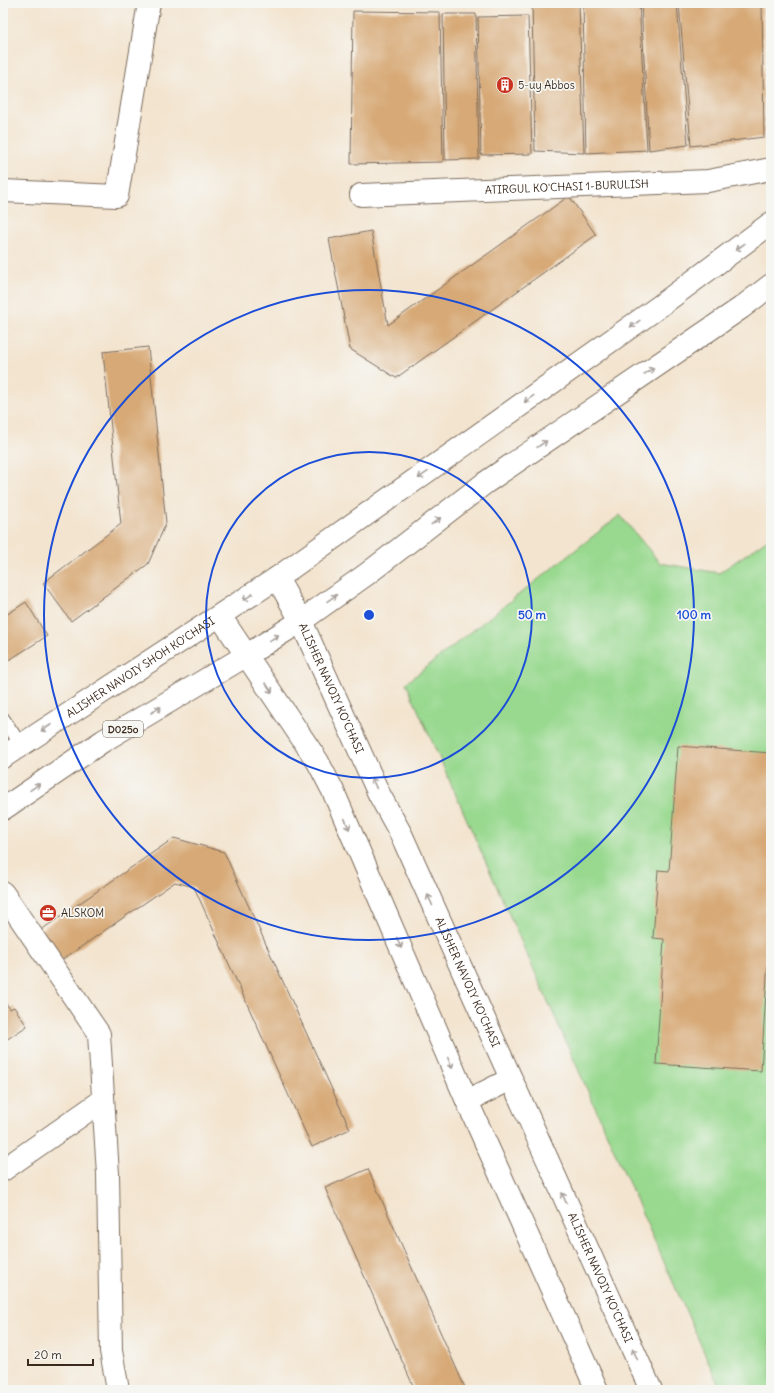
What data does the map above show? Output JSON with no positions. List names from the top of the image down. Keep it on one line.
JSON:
{"streets":{"main road":["ATIRGUL KO'CHASI 1-BURULISH","ALISHER NAVOIY SHOH KO'CHASI","ALISHER NAVOIY KO’CHASI","D025o"]},"crossings":[["ALISHER NAVOIY SHOH KO'CHASI","ALISHER NAVOIY KO’CHASI"],["ALISHER NAVOIY KO’CHASI","D025o"]],"places":{"building":["5-uy Abbos"],"office":["ALSKOM"]},"scale_bar":"20 m","rings":["50 m","100 m"]}
